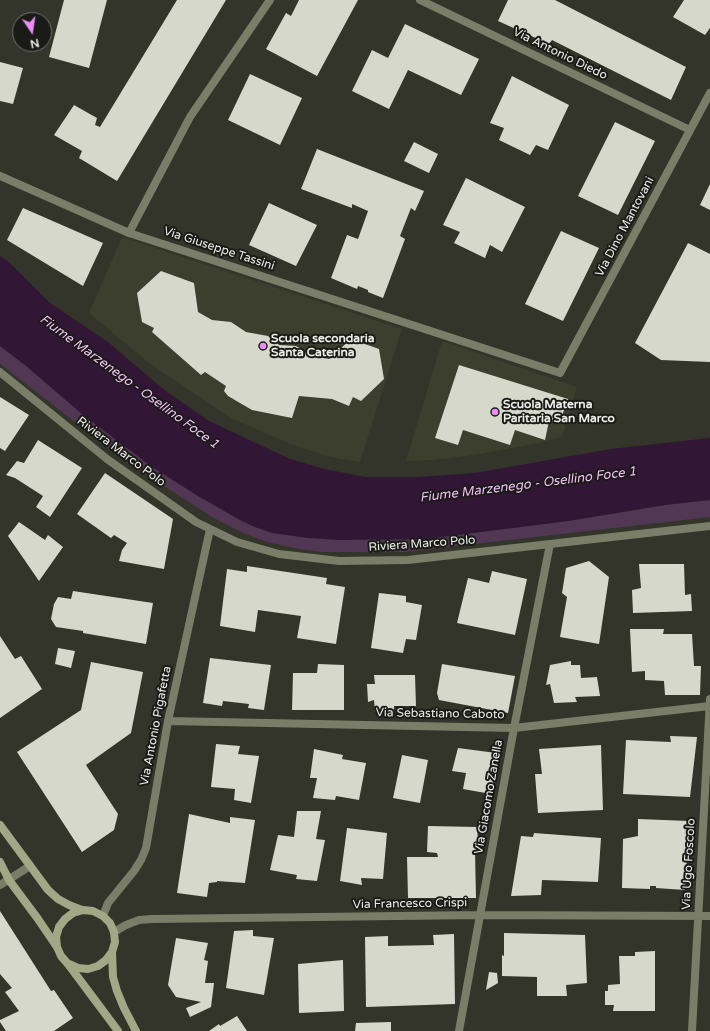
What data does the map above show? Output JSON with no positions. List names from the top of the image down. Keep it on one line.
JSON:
{"streets":{"street":["Via Antonio Diedo","Via Dino Mantovani","Via Giuseppe Tassini","Riviera Marco Polo","Via Sebastiano Caboto","Via Antonio Pigafetta","Via Giacomo Zanella","Via Ugo Foscolo","Via Francesco Crispi"]},"crossings":[["Via Antonio Diedo","Via Dino Mantovani"],["Via Dino Mantovani","Via Giuseppe Tassini"],["Riviera Marco Polo","Via Antonio Pigafetta"],["Riviera Marco Polo","Via Giacomo Zanella"],["Via Sebastiano Caboto","Via Antonio Pigafetta"],["Via Sebastiano Caboto","Via Giacomo Zanella"],["Via Sebastiano Caboto","Via Ugo Foscolo"],["Via Antonio Pigafetta","Via Francesco Crispi"],["Via Giacomo Zanella","Via Francesco Crispi"],["Via Ugo Foscolo","Via Francesco Crispi"]],"water":["Fiume Marzenego - Osellino Foce 1"],"places":["Scuola secondaria Santa Caterina","Scuola Materna Paritaria San Marco"],"north":"bottom"}
